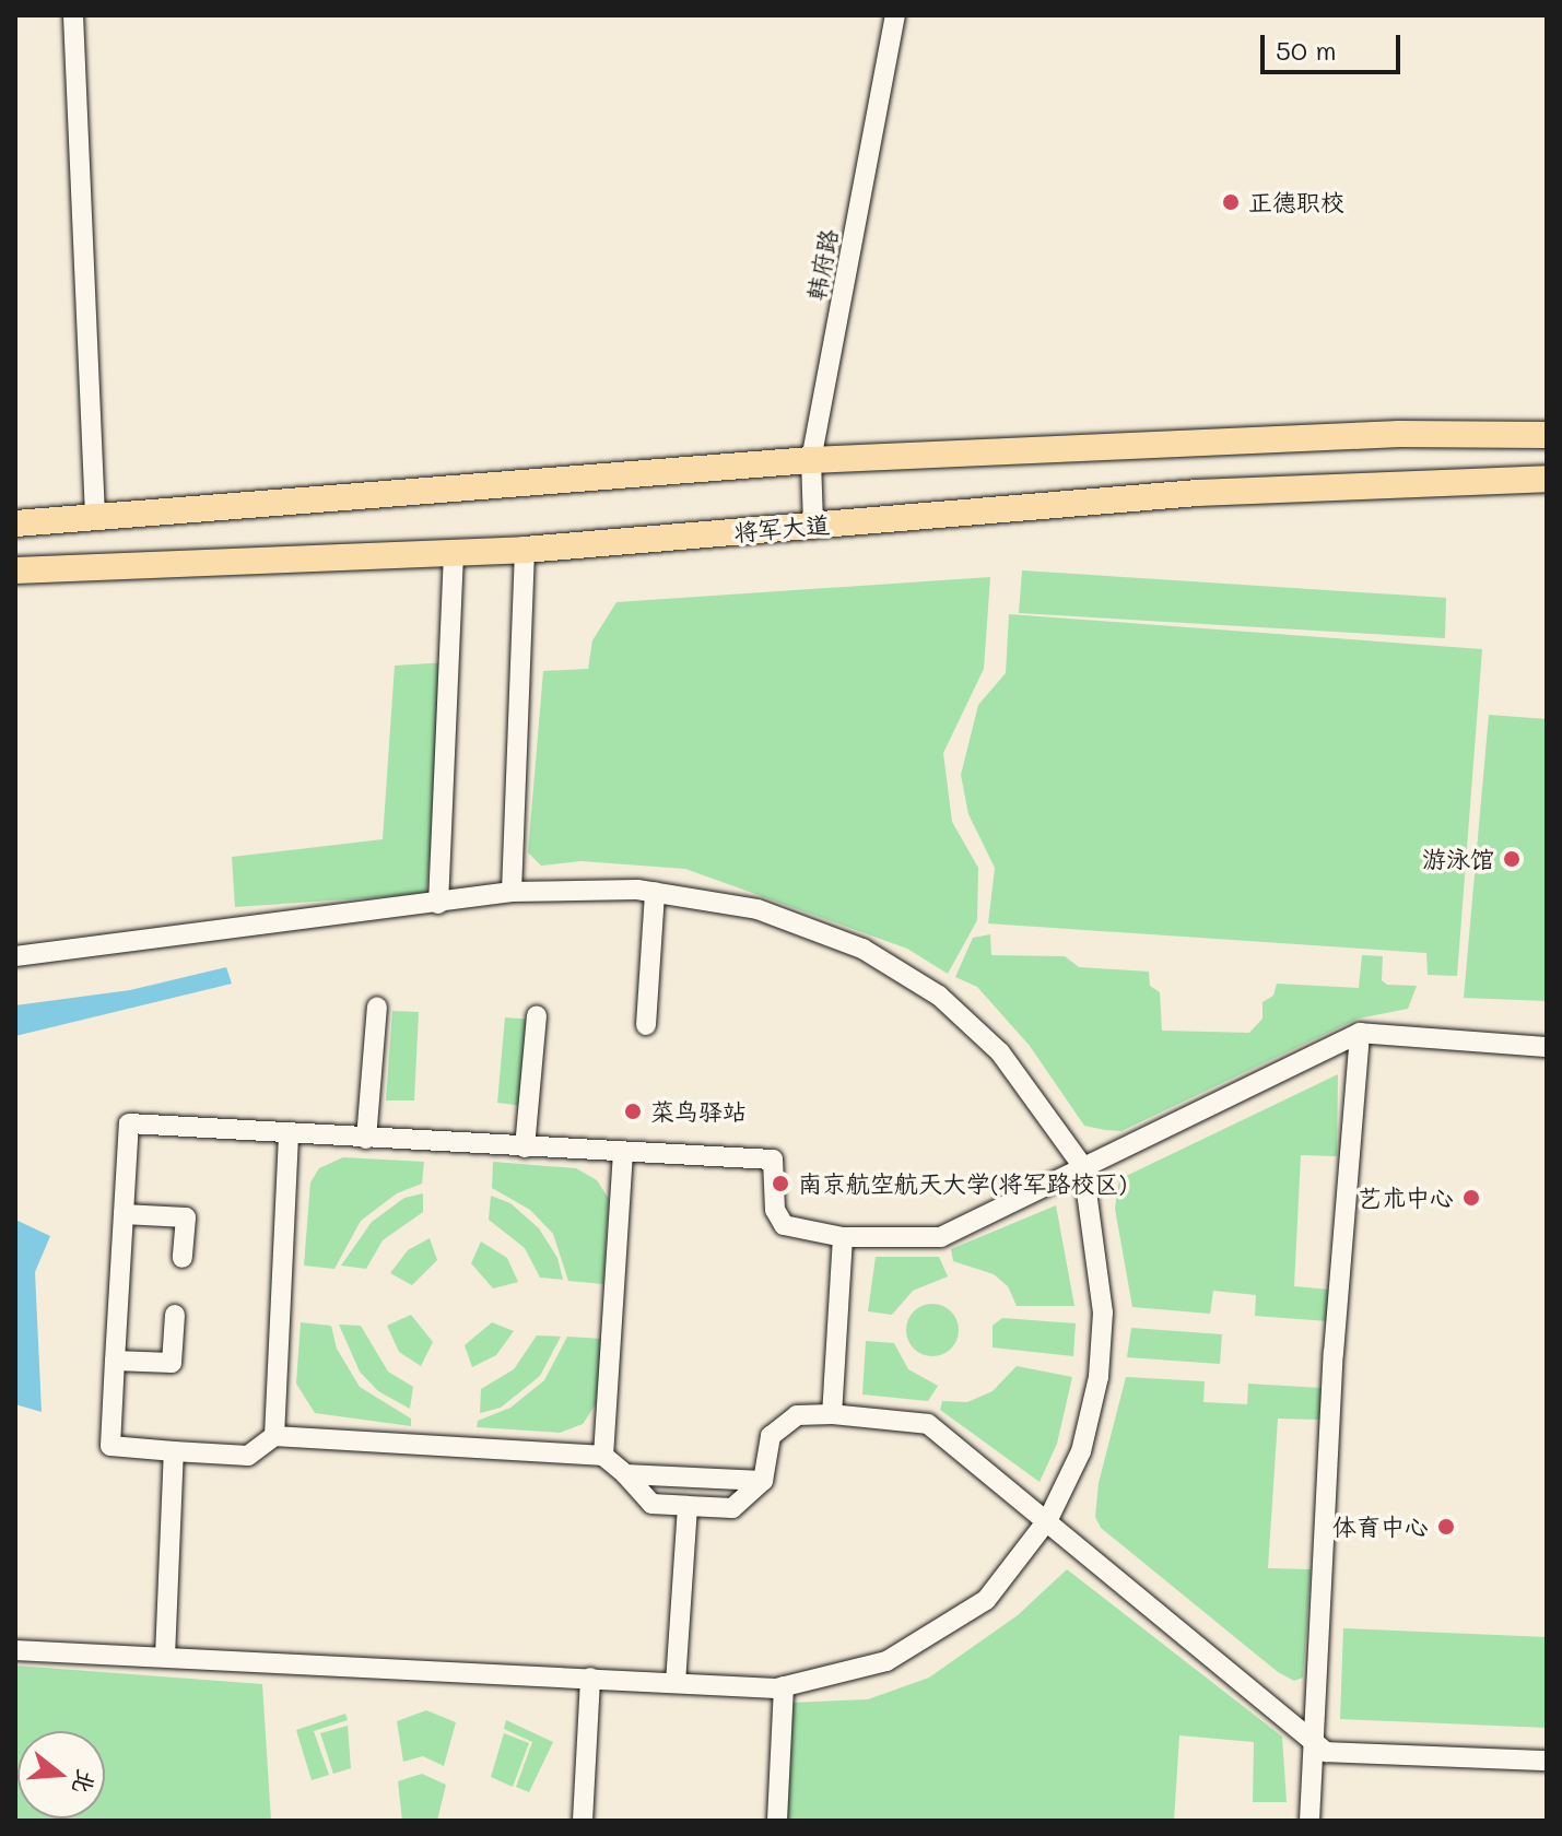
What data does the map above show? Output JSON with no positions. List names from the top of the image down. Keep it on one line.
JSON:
{"streets":{"main road":["将军大道"],"street":["韩府路"]},"crossings":[["韩府路","将军大道"]],"places":["正德职校","游泳馆","菜鸟驿站","南京航空航天大学(将军路校区)","艺术中心","体育中心"],"scale_bar":"50 m","north":"right"}
